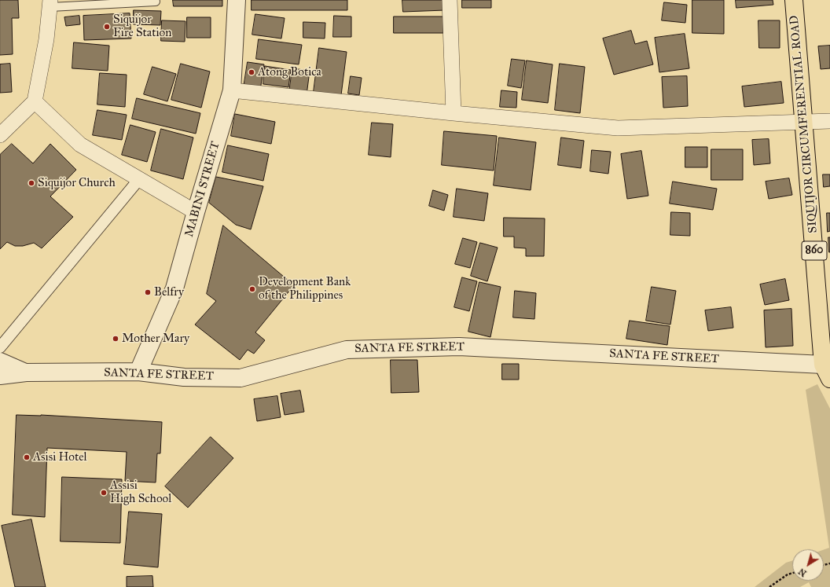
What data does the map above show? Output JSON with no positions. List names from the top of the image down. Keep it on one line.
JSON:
{"streets":{"main road":["SIQUIJOR CIRCUMFERENTIAL ROAD","860"],"street":["MABINI STREET","SANTA FE STREET"]},"crossings":[["SIQUIJOR CIRCUMFERENTIAL ROAD","SANTA FE STREET"],["MABINI STREET","SANTA FE STREET"]],"places":["Siquijor Fire Station","Atong Botica","Siquijor Church","Development Bank of the Philippines","Belfry","Mother Mary","Asisi Hotel","Assisi High School"],"north":"bottom left"}
